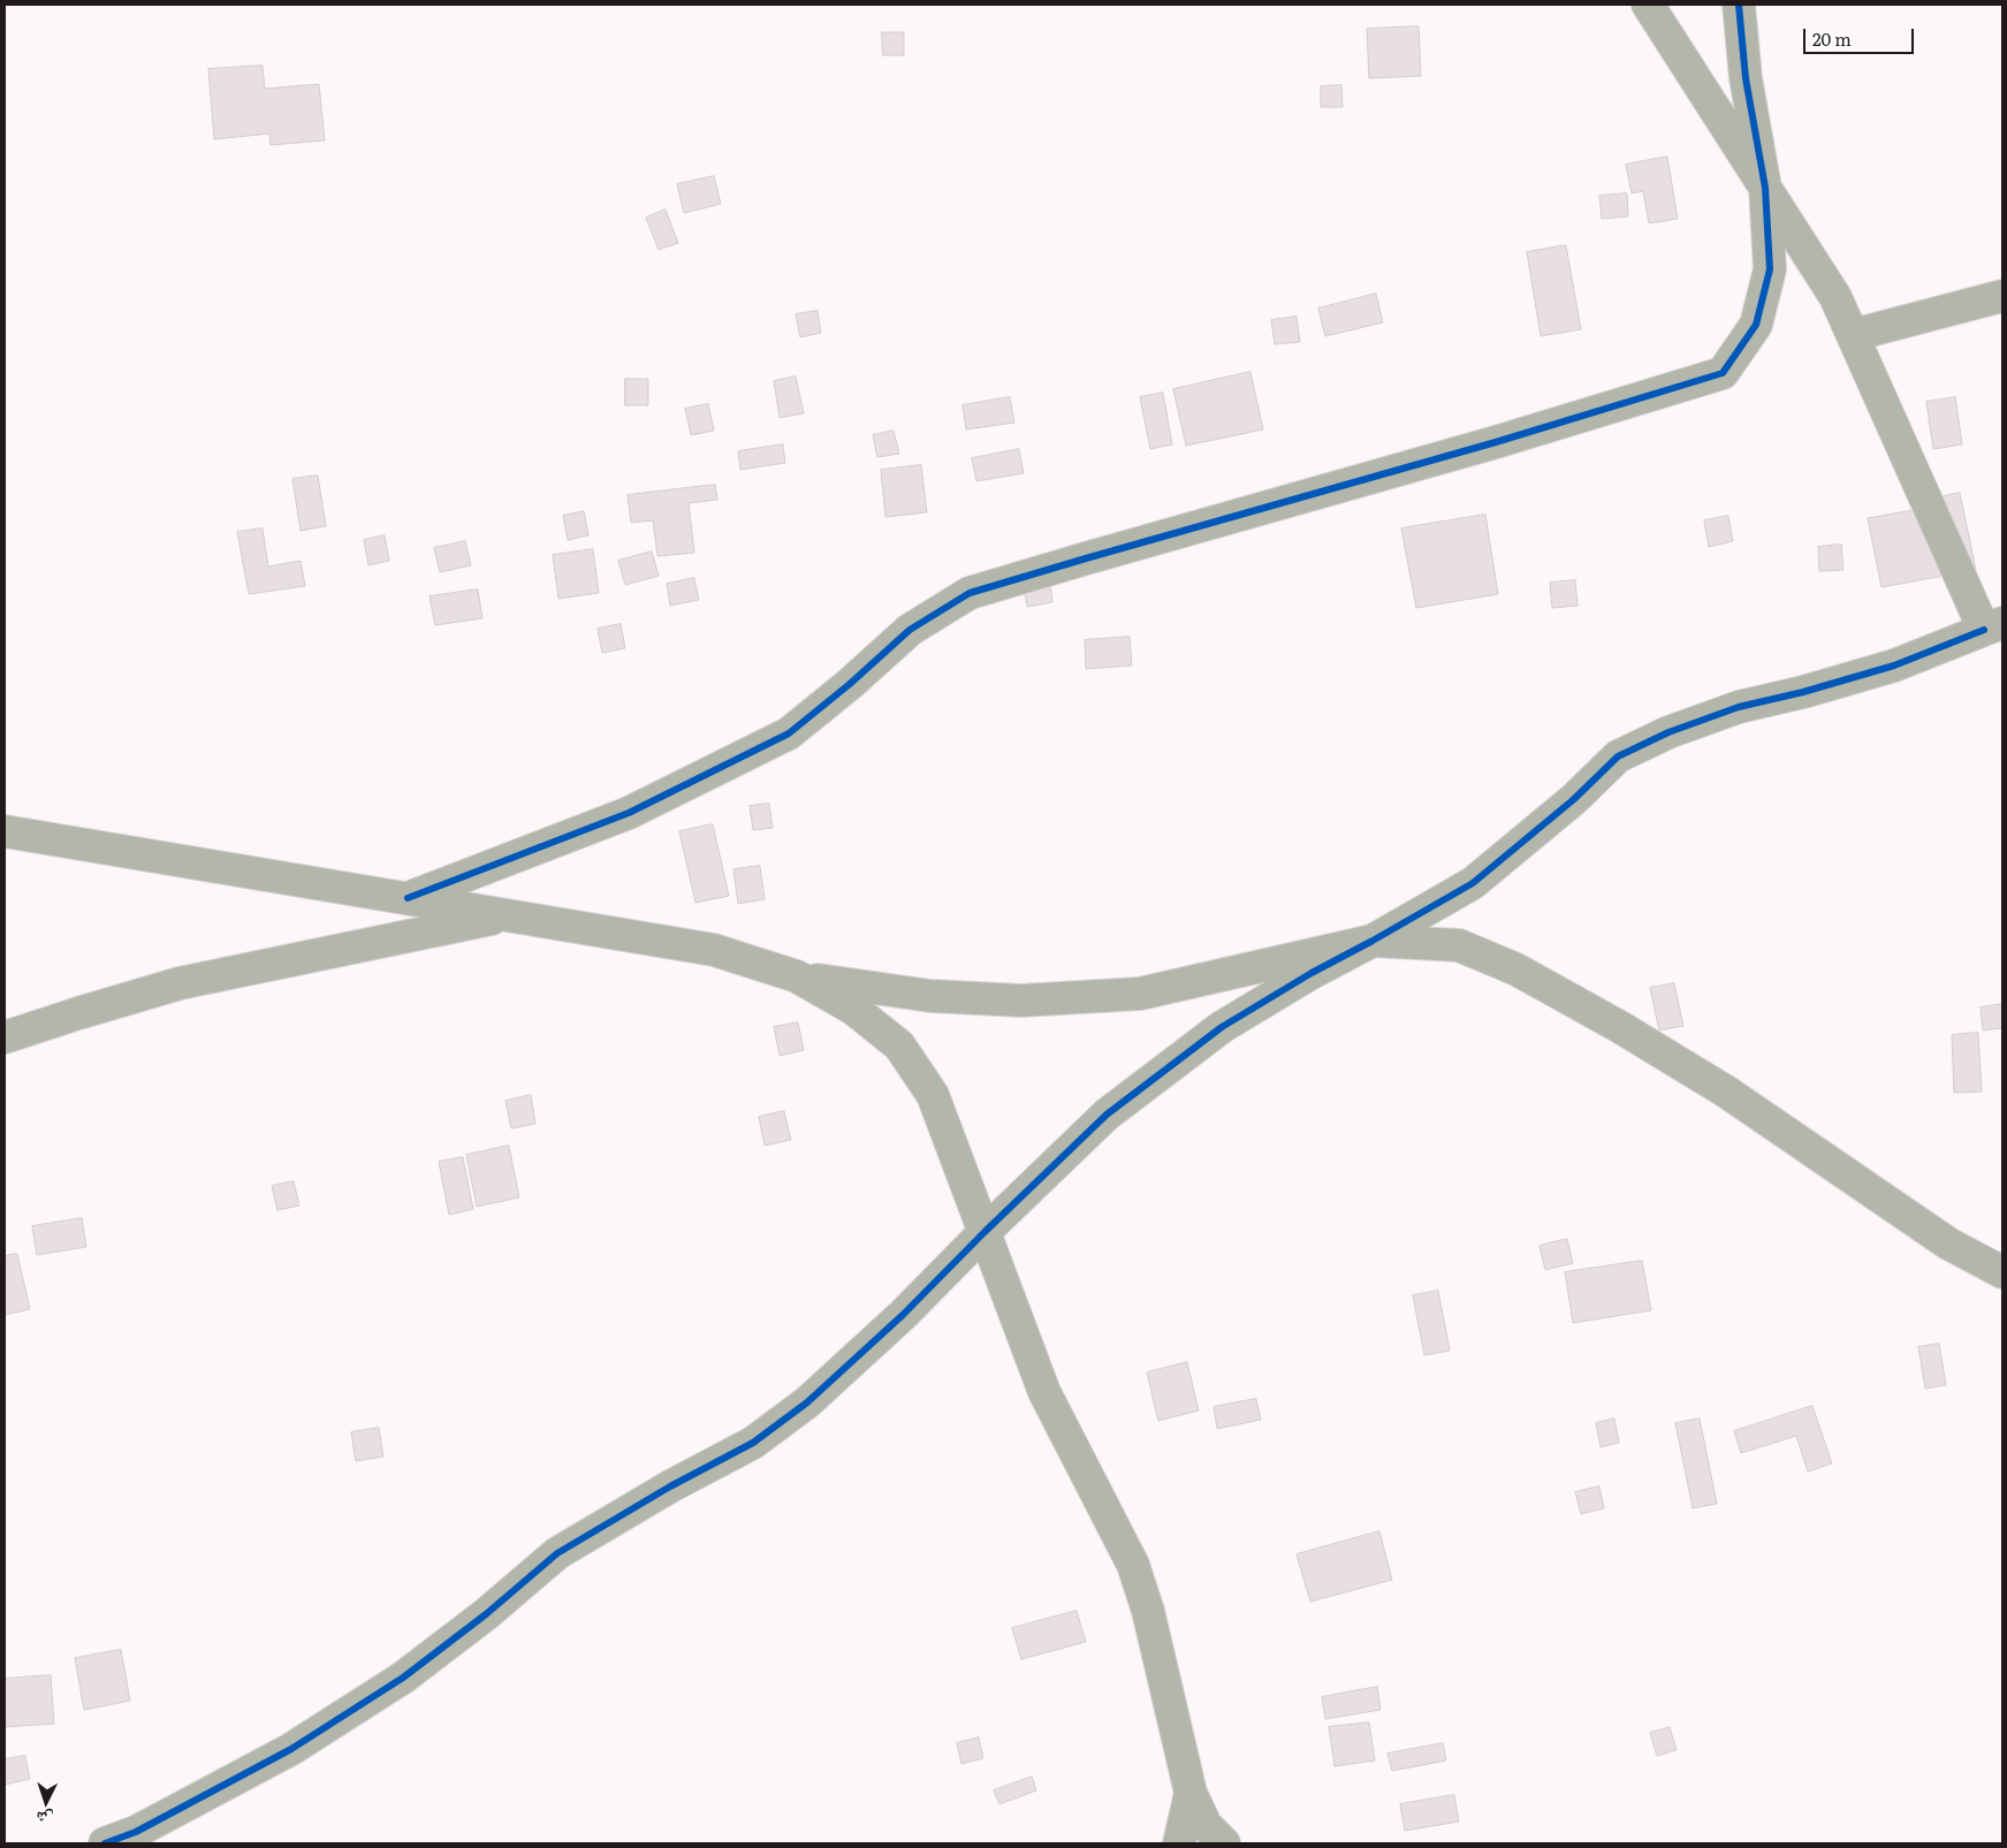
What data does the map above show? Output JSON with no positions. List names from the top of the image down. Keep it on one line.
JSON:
{"scale_bar":"20 m","north":"bottom"}
